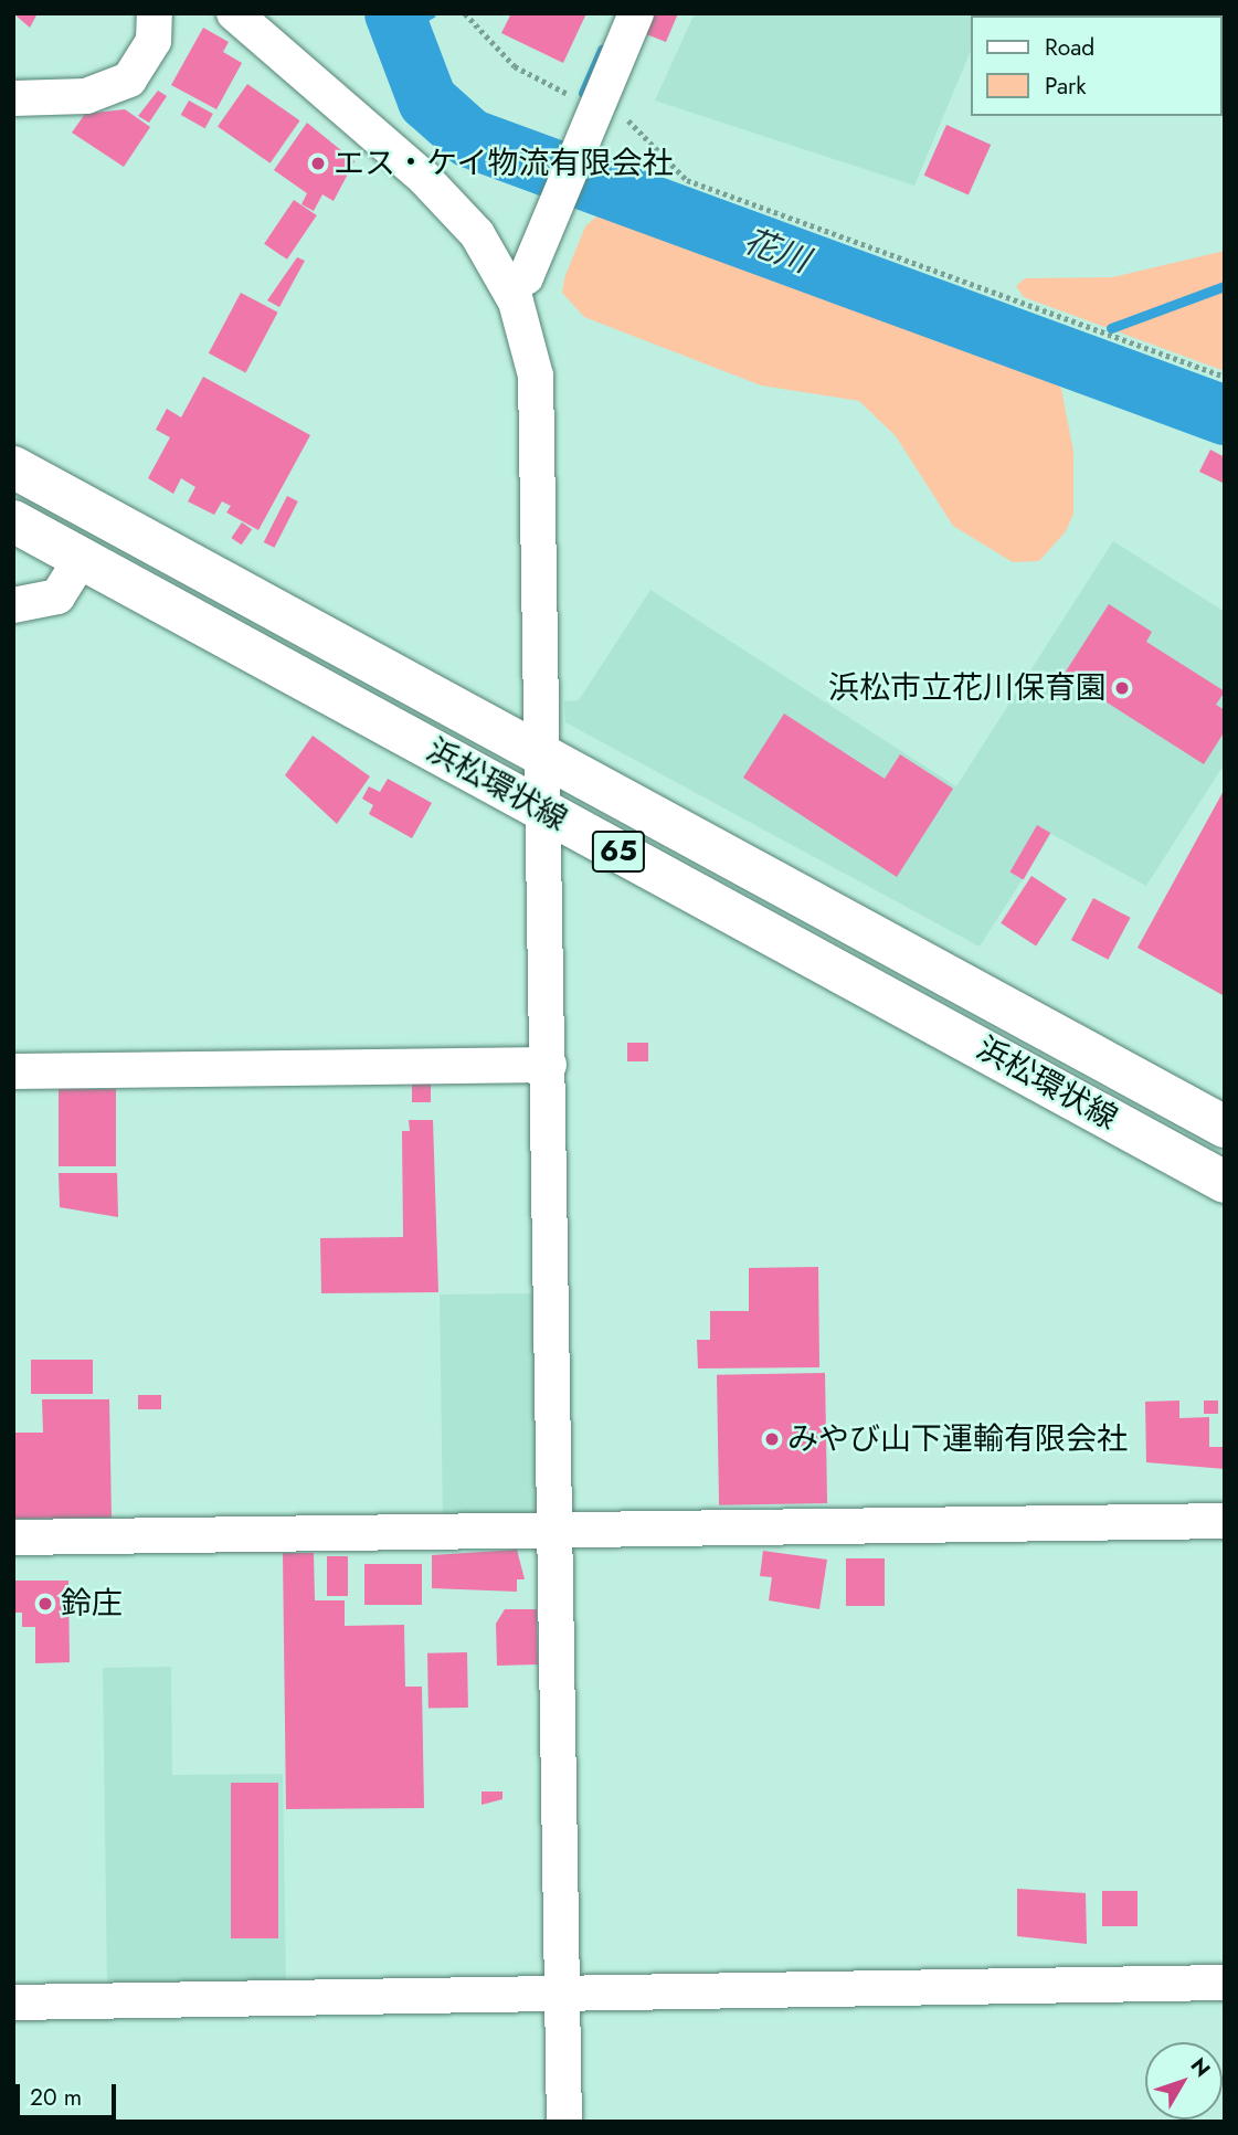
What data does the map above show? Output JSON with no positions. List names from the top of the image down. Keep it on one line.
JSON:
{"streets":{"main road":["浜松環状線","65"]},"water":["花川"],"places":["エス・ケイ物流有限会社","浜松市立花川保育園","みやび山下運輸有限会社","鈴庄"],"legend":["Road","Park"],"scale_bar":"20 m","north":"top right"}
